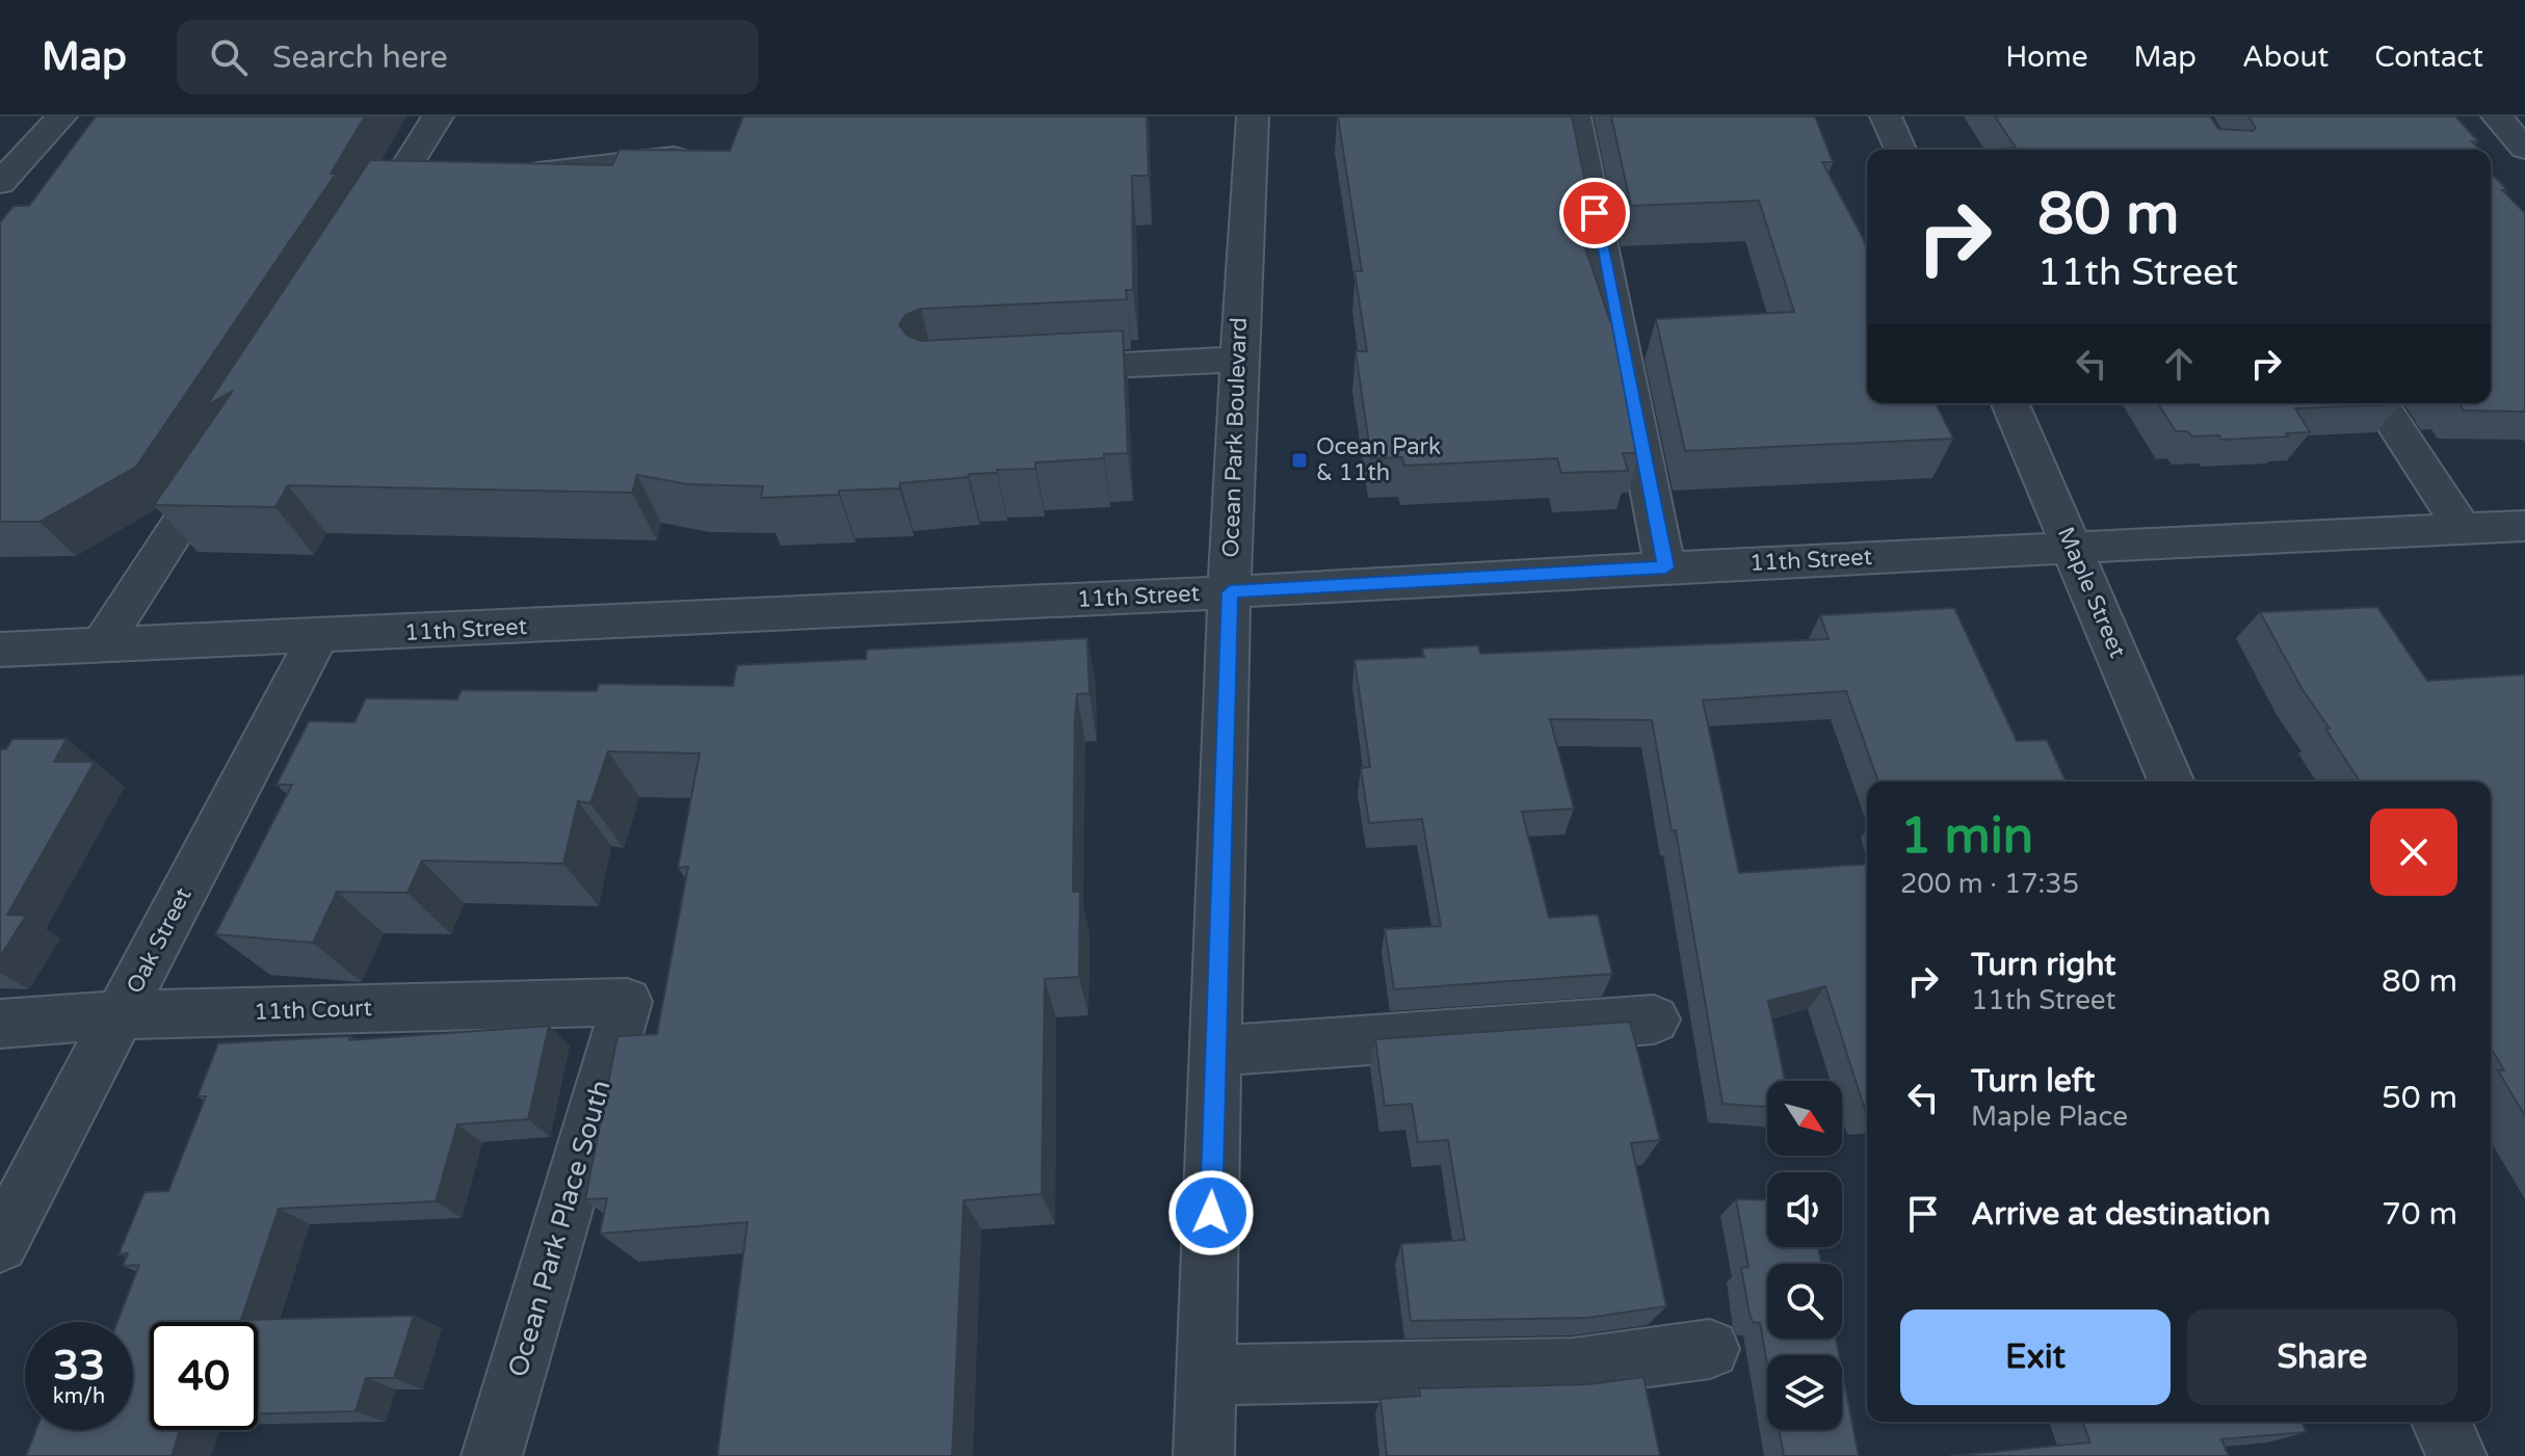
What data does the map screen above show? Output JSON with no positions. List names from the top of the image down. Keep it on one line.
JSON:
{"streets":{"street":["Ocean Park Boulevard","11th Street","Maple Street","Oak Street","11th Court","Ocean Park Place South"]},"crossings":[["Ocean Park Boulevard","11th Street"],["11th Street","Maple Street"],["11th Street","Oak Street"],["Oak Street","11th Court"],["11th Court","Ocean Park Place South"]],"places":{"transit":["Ocean Park & 11th"]},"north":"bottom right","page":{"header":"Map","search":"Search here","nav":["Home","Map","About","Contact"],"turn":["80 m","11th Street"],"heading":["1 min","200 m · 17:35"],"list":[{"name":"Turn right","note":"11th Street","value":"80 m"},{"name":"Turn left","note":"Maple Place","value":"50 m"},{"name":"Arrive at destination","value":"70 m"}],"buttons":["Exit","Share"],"speed":"33 km/h","limit":"40"}}
